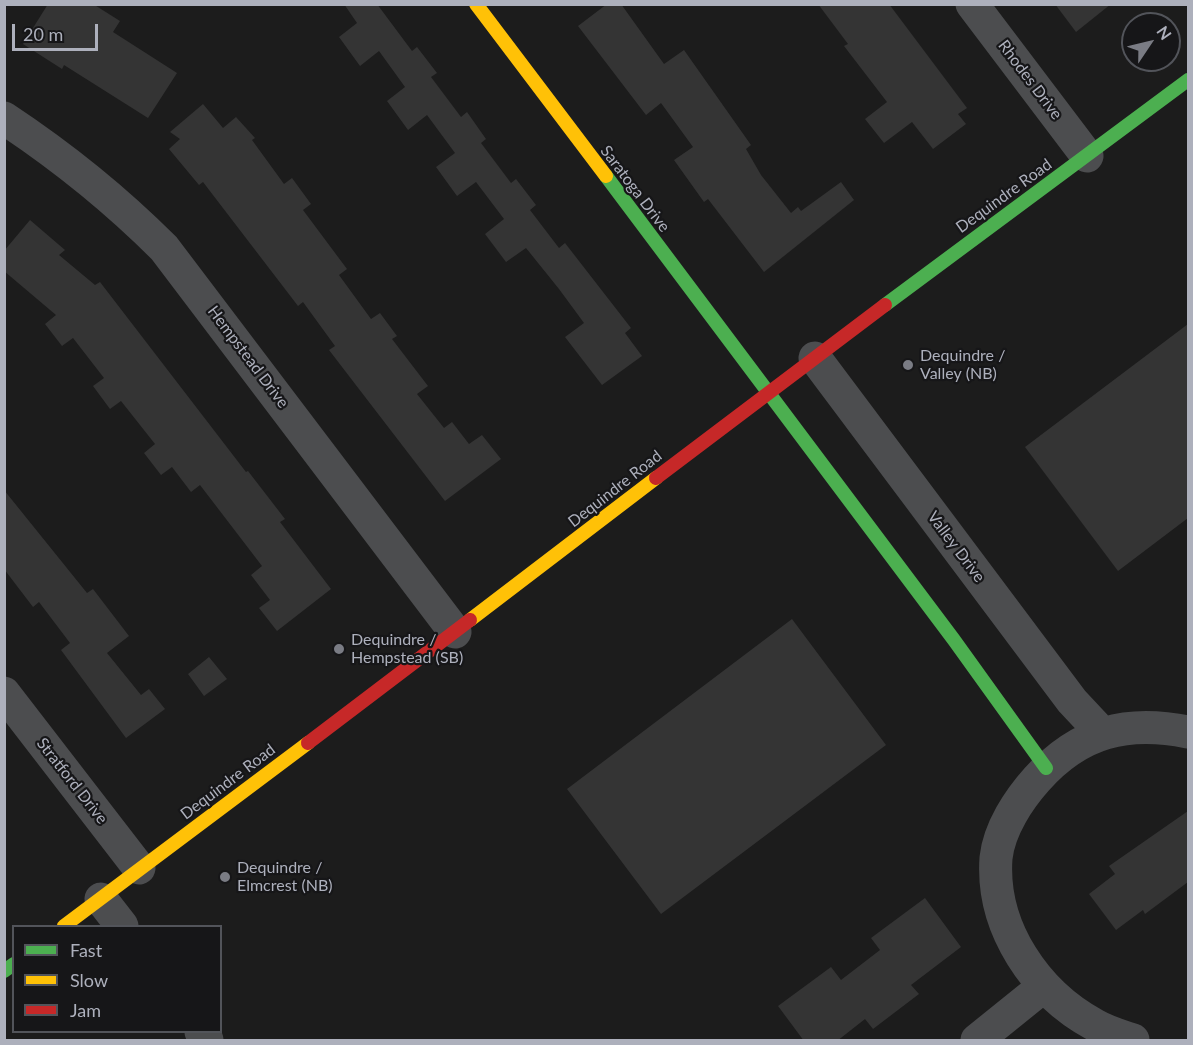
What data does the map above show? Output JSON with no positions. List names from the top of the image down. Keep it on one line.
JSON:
{"streets":{"main road":["Saratoga Drive","Dequindre Road"],"street":["Rhodes Drive","Hempstead Drive","Valley Drive","Stratford Drive"]},"crossings":[["Rhodes Drive","Dequindre Road"],["Saratoga Drive","Dequindre Road"],["Dequindre Road","Hempstead Drive"],["Dequindre Road","Valley Drive"],["Dequindre Road","Stratford Drive"]],"places":["Dequindre / Valley (NB)","Dequindre / Hempstead (SB)","Dequindre / Elmcrest (NB)"],"legend":["Fast","Slow","Jam"],"scale_bar":"20 m","north":"top right"}
